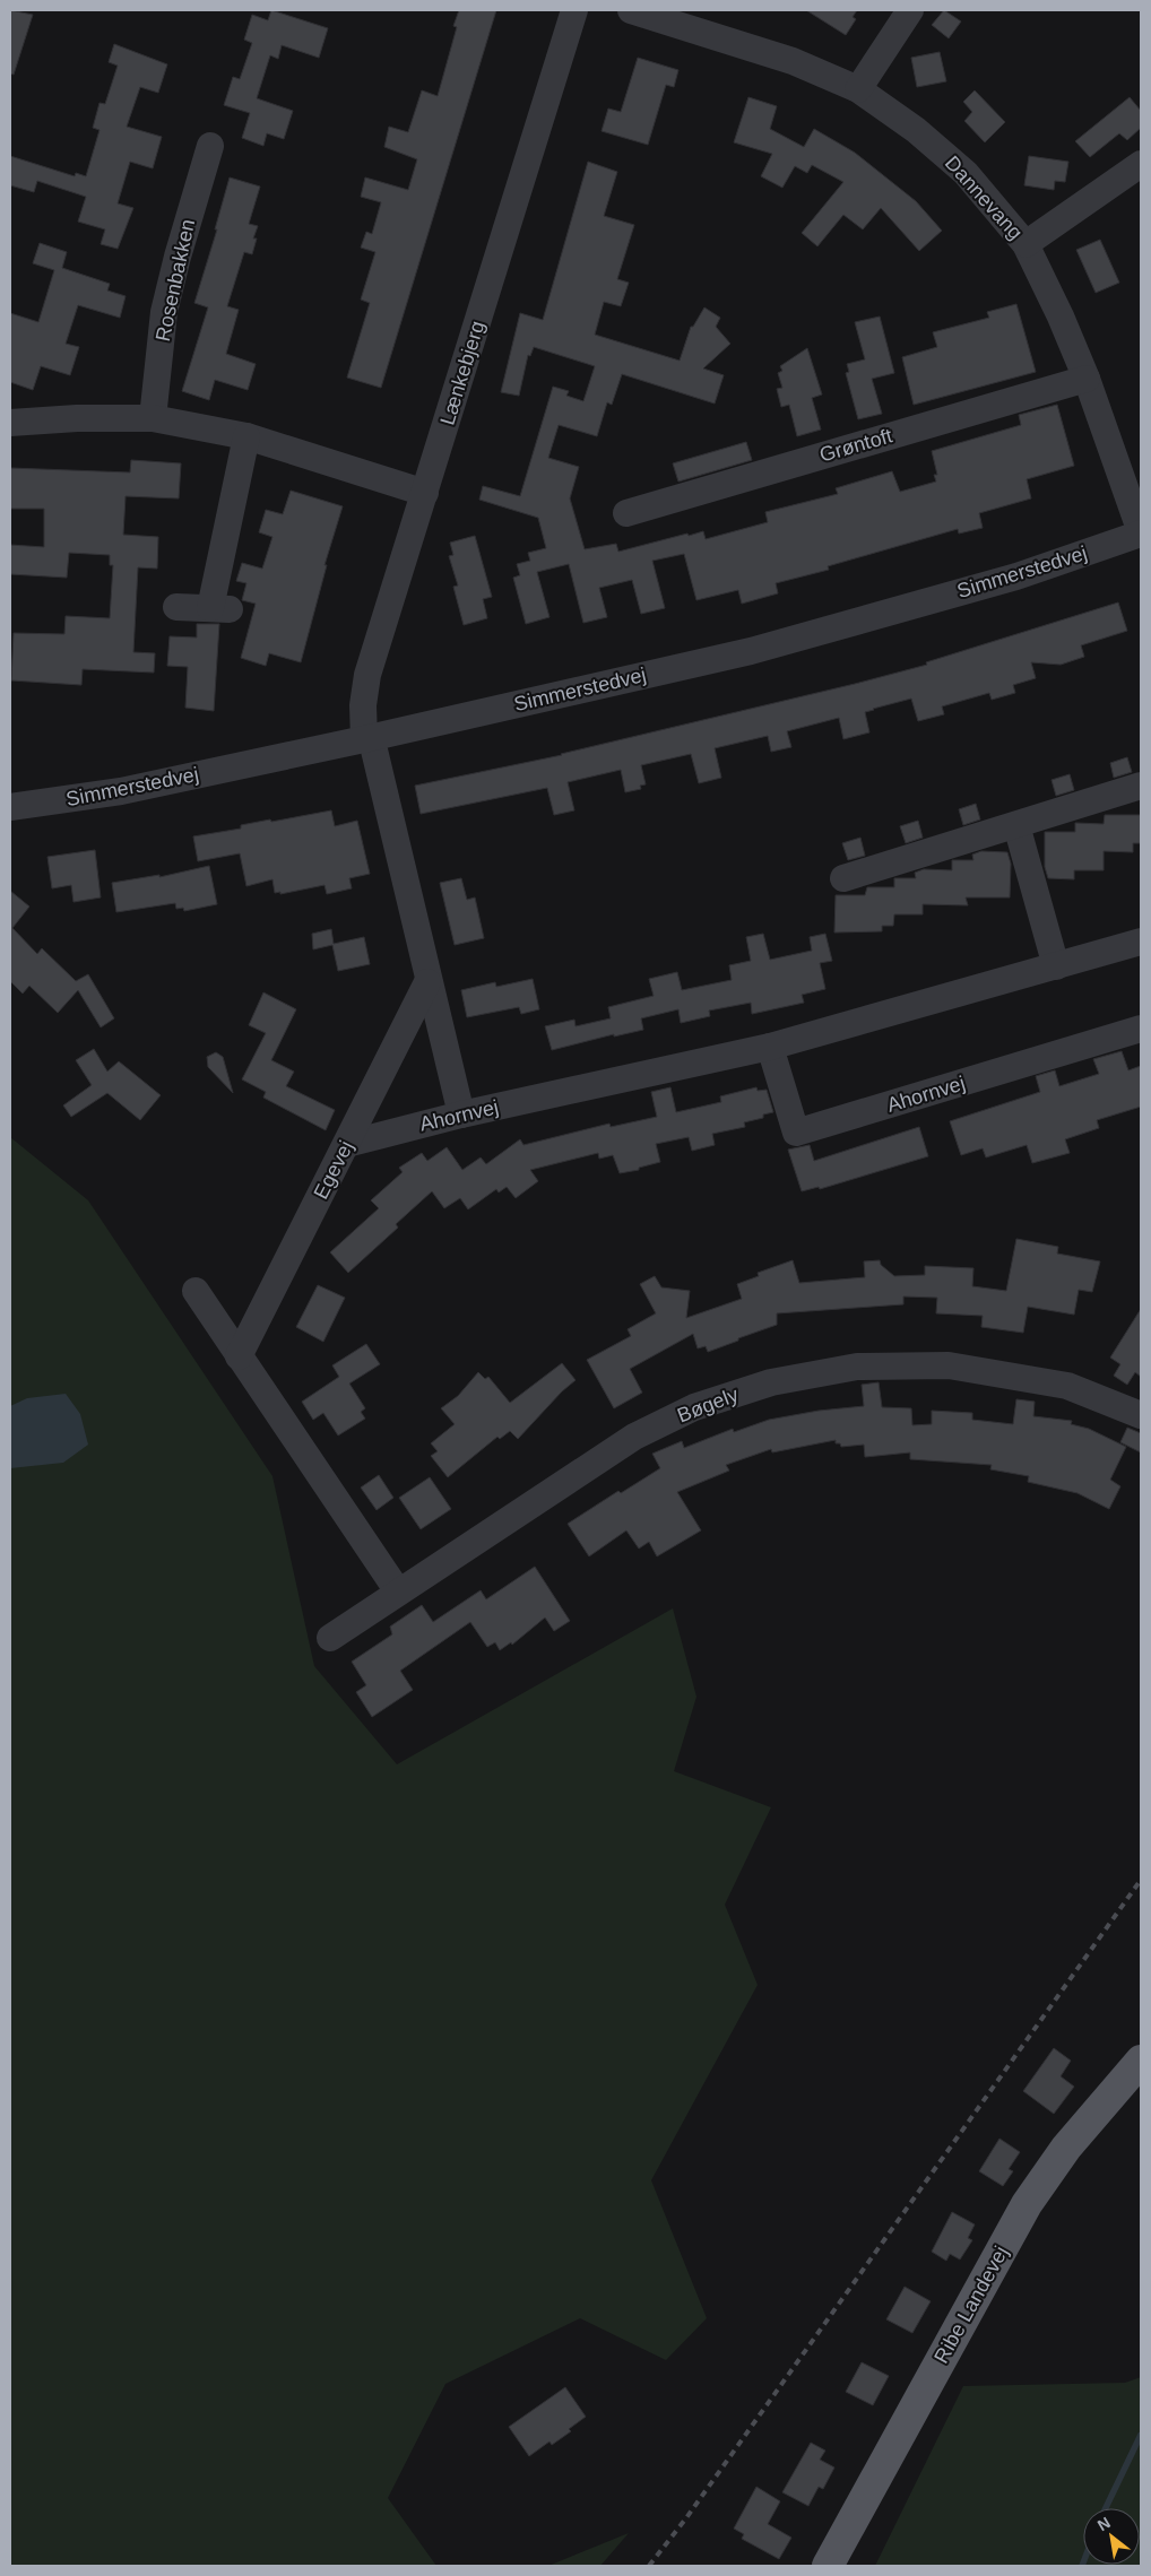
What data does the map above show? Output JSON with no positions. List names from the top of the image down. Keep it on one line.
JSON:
{"streets":{"main road":["Ribe Landevej"],"street":["Dannevang","Rosenbakken","Lænkebjerg","Grøntoft","Simmerstedvej","Ahornvej","Egevej","Bøgely"]},"crossings":[["Dannevang","Grøntoft"],["Dannevang","Simmerstedvej"],["Lænkebjerg","Simmerstedvej"],["Ahornvej","Egevej"]],"north":"top left"}
